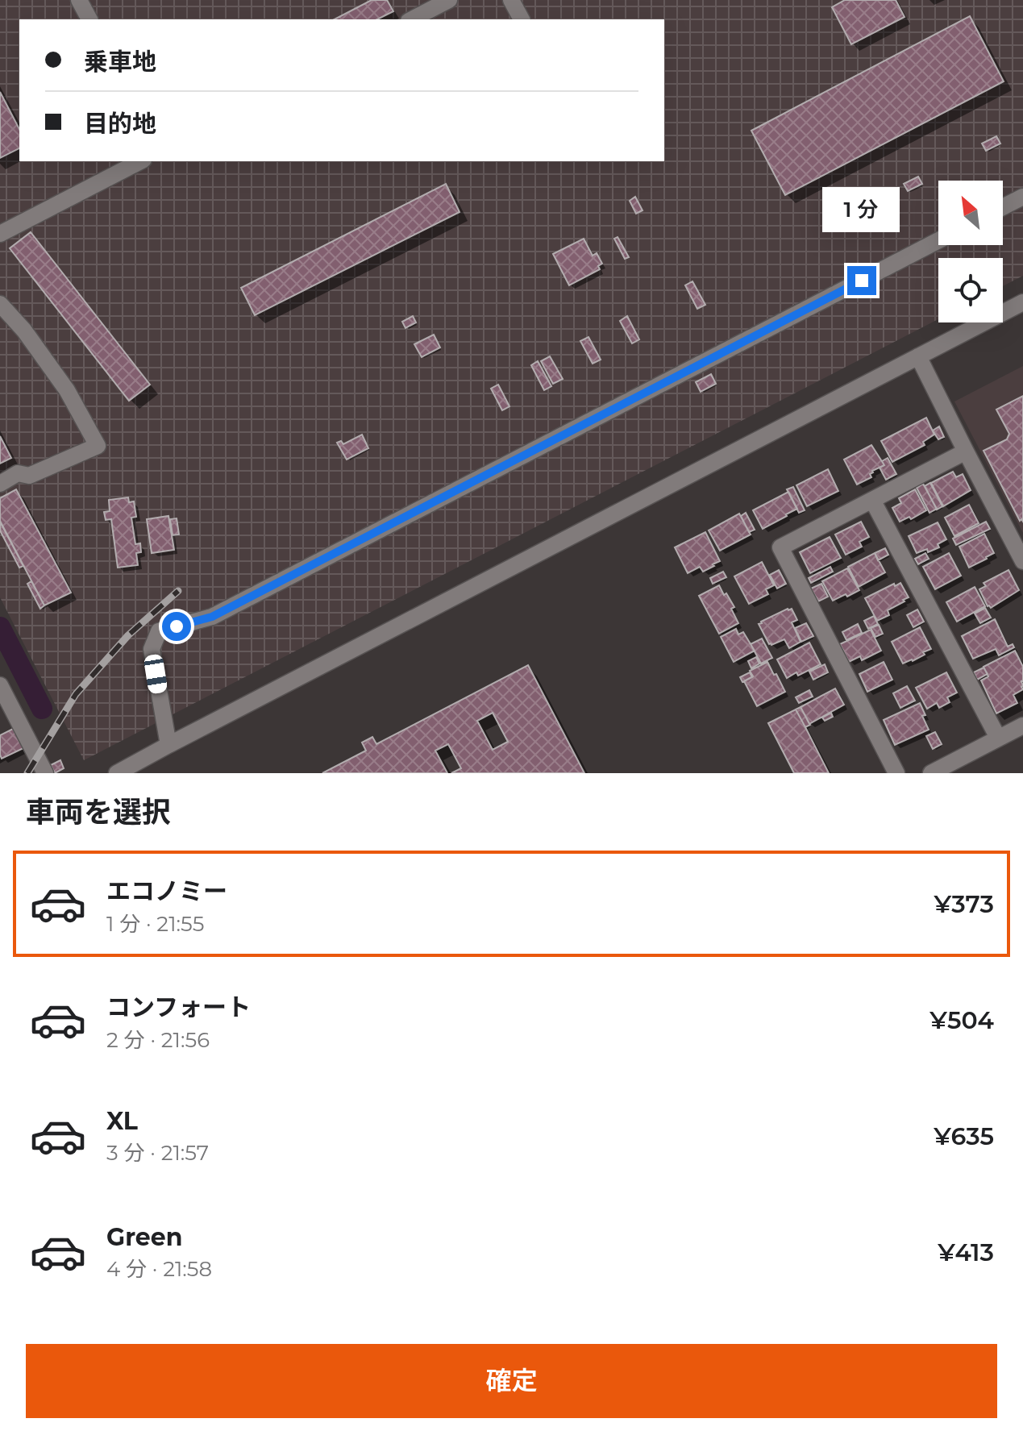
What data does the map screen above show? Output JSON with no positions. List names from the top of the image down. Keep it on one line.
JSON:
{"north":"top left","page":{"banner":["乗車地","目的地"],"bubble":"1 分","heading":"車両を選択","list":[{"name":"エコノミー","note":"1 分 · 21:55","value":"¥373"},{"name":"コンフォート","note":"2 分 · 21:56","value":"¥504"},{"name":"XL","note":"3 分 · 21:57","value":"¥635"},{"name":"Green","note":"4 分 · 21:58","value":"¥413"}],"buttons":"確定"}}
